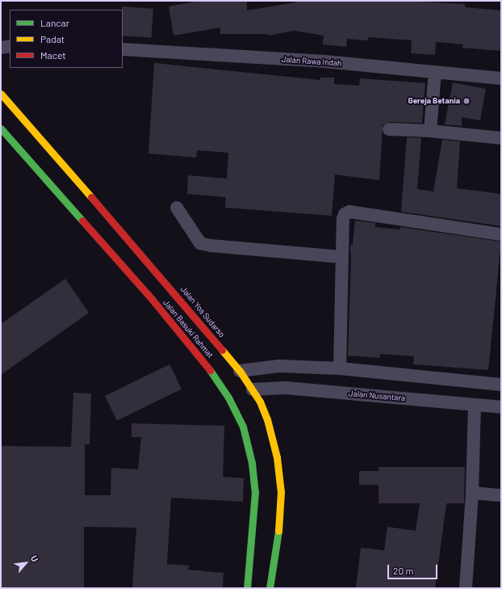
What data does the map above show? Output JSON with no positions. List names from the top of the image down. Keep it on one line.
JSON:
{"streets":{"highway":["Jalan Yos Sudarso","Jalan Basuki Rahmat"],"street":["Jalan Rawa Indah","Jalan Nusantara"]},"crossings":[["Jalan Yos Sudarso","Jalan Nusantara"]],"places":["Gereja Betania"],"legend":["Lancar","Padat","Macet"],"scale_bar":"20 m","north":"top right"}
